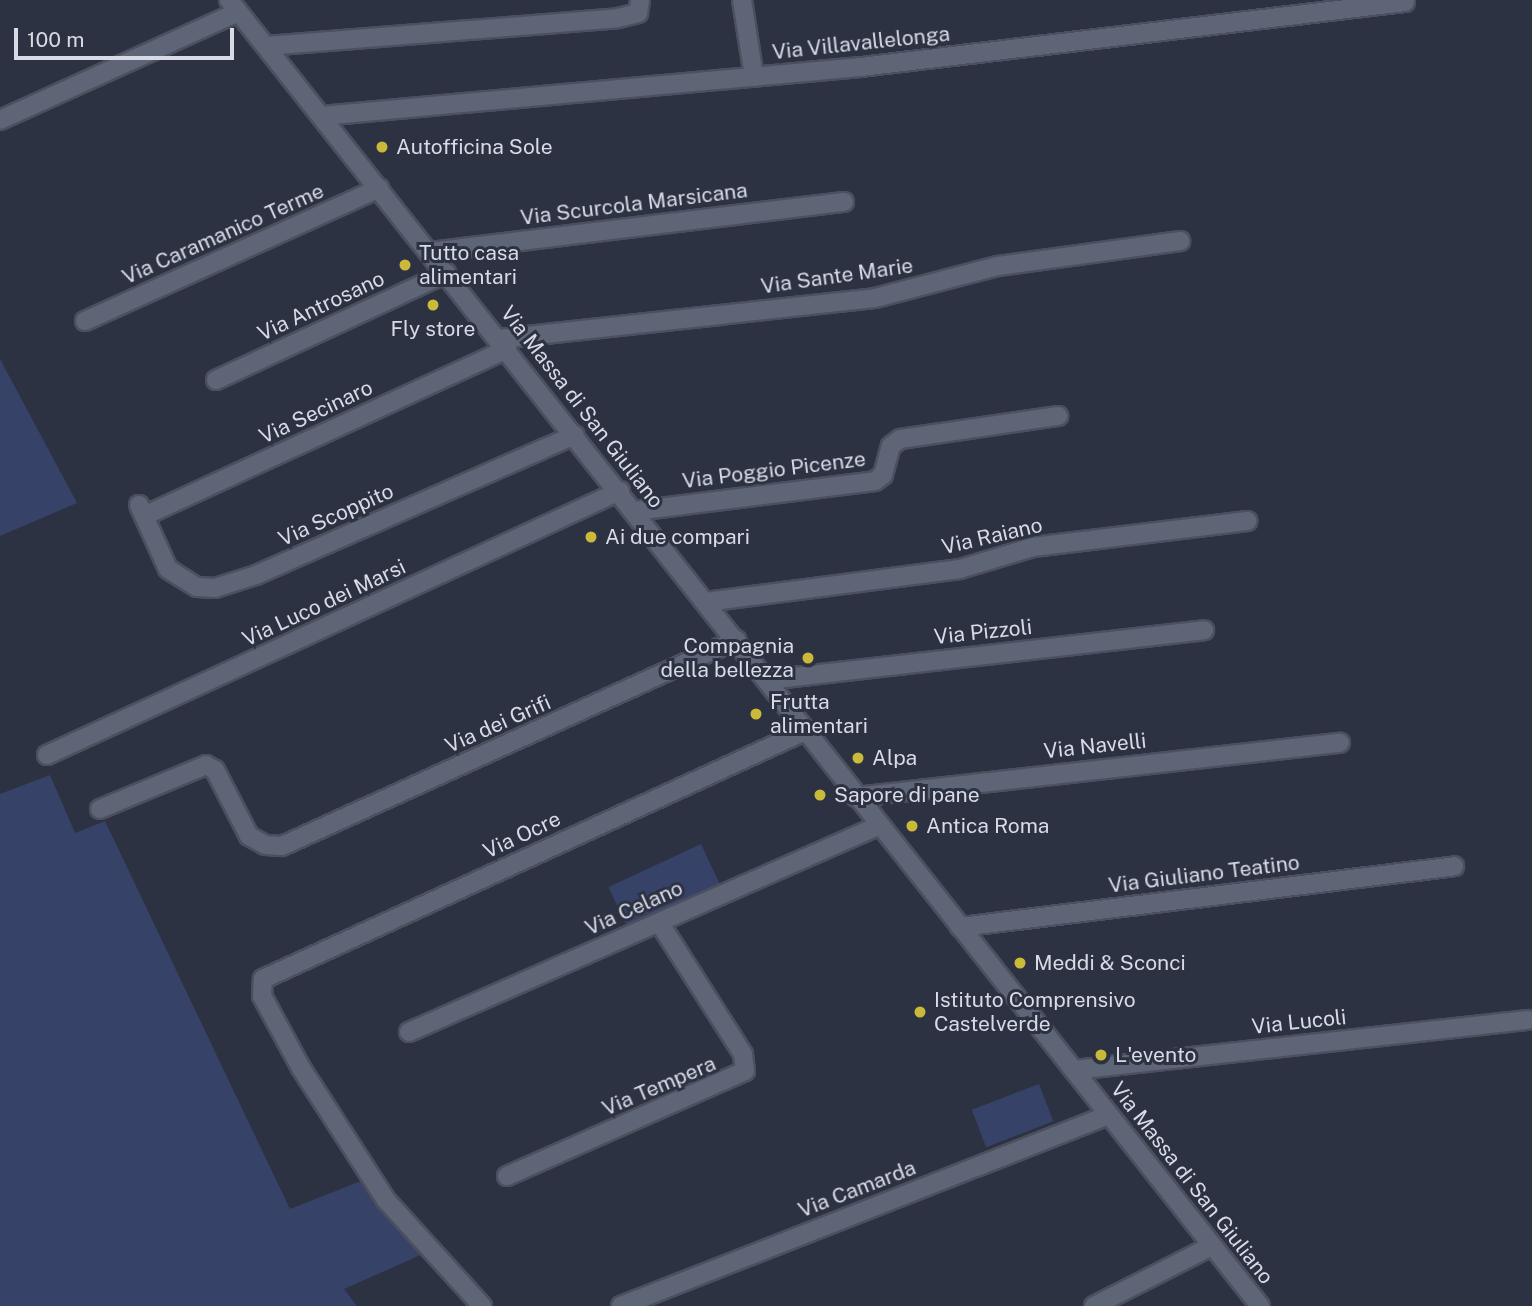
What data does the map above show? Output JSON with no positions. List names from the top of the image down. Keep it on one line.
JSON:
{"streets":{"street":["Via Villavallelonga","Via Scurcola Marsicana","Via Caramanico Terme","Via Sante Marie","Via Antrosano","Via Massa di San Giuliano","Via Secinaro","Via Poggio Picenze","Via Scoppito","Via Raiano","Via Luco dei Marsi","Via Pizzoli","Via dei Grifi","Via Navelli","Via Ocre","Via Giuliano Teatino","Via Celano","Via Lucoli","Via Tempera","Via Camarda"]},"crossings":[["Via Villavallelonga","Via Massa di San Giuliano"],["Via Scurcola Marsicana","Via Massa di San Giuliano"],["Via Caramanico Terme","Via Massa di San Giuliano"],["Via Sante Marie","Via Massa di San Giuliano"],["Via Sante Marie","Via Secinaro"],["Via Antrosano","Via Massa di San Giuliano"],["Via Massa di San Giuliano","Via Secinaro"],["Via Massa di San Giuliano","Via Poggio Picenze"],["Via Massa di San Giuliano","Via Scoppito"],["Via Massa di San Giuliano","Via Raiano"],["Via Massa di San Giuliano","Via Luco dei Marsi"],["Via Massa di San Giuliano","Via Pizzoli"],["Via Massa di San Giuliano","Via dei Grifi"],["Via Massa di San Giuliano","Via Navelli"],["Via Massa di San Giuliano","Via Ocre"],["Via Massa di San Giuliano","Via Giuliano Teatino"],["Via Massa di San Giuliano","Via Celano"],["Via Massa di San Giuliano","Via Lucoli"],["Via Massa di San Giuliano","Via Camarda"],["Via Secinaro","Via Scoppito"],["Via Celano","Via Tempera"]],"places":["Autofficina Sole","Tutto casa alimentari","Fly store","Ai due compari","Compagnia della bellezza","Frutta alimentari","Alpa","Sapore di pane","Antica Roma","Meddi & Sconci","Istituto Comprensivo Castelverde","L'evento"],"scale_bar":"100 m"}
